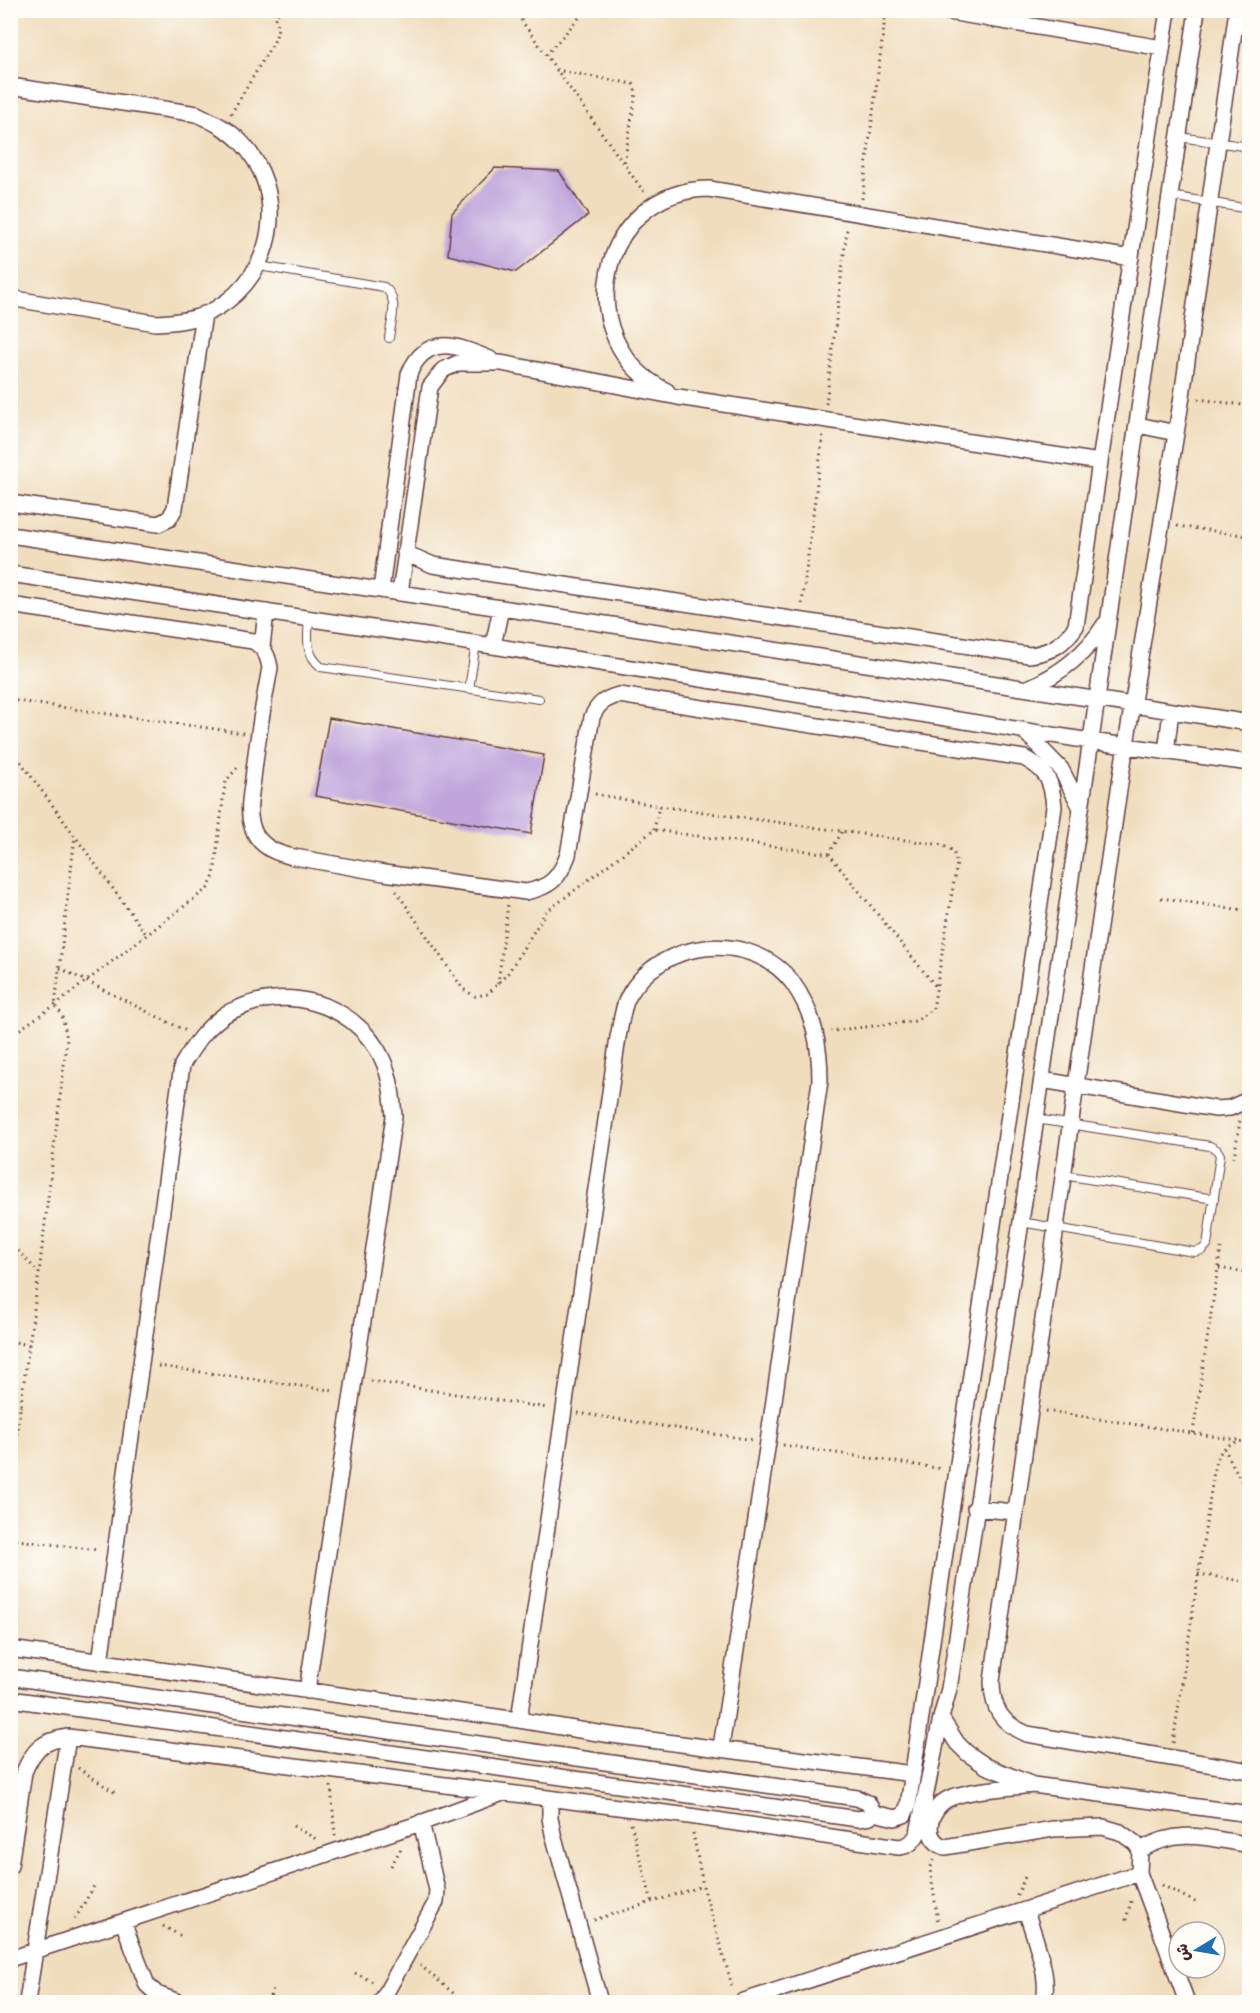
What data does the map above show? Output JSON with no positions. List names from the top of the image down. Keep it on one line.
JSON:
{"north":"left"}
